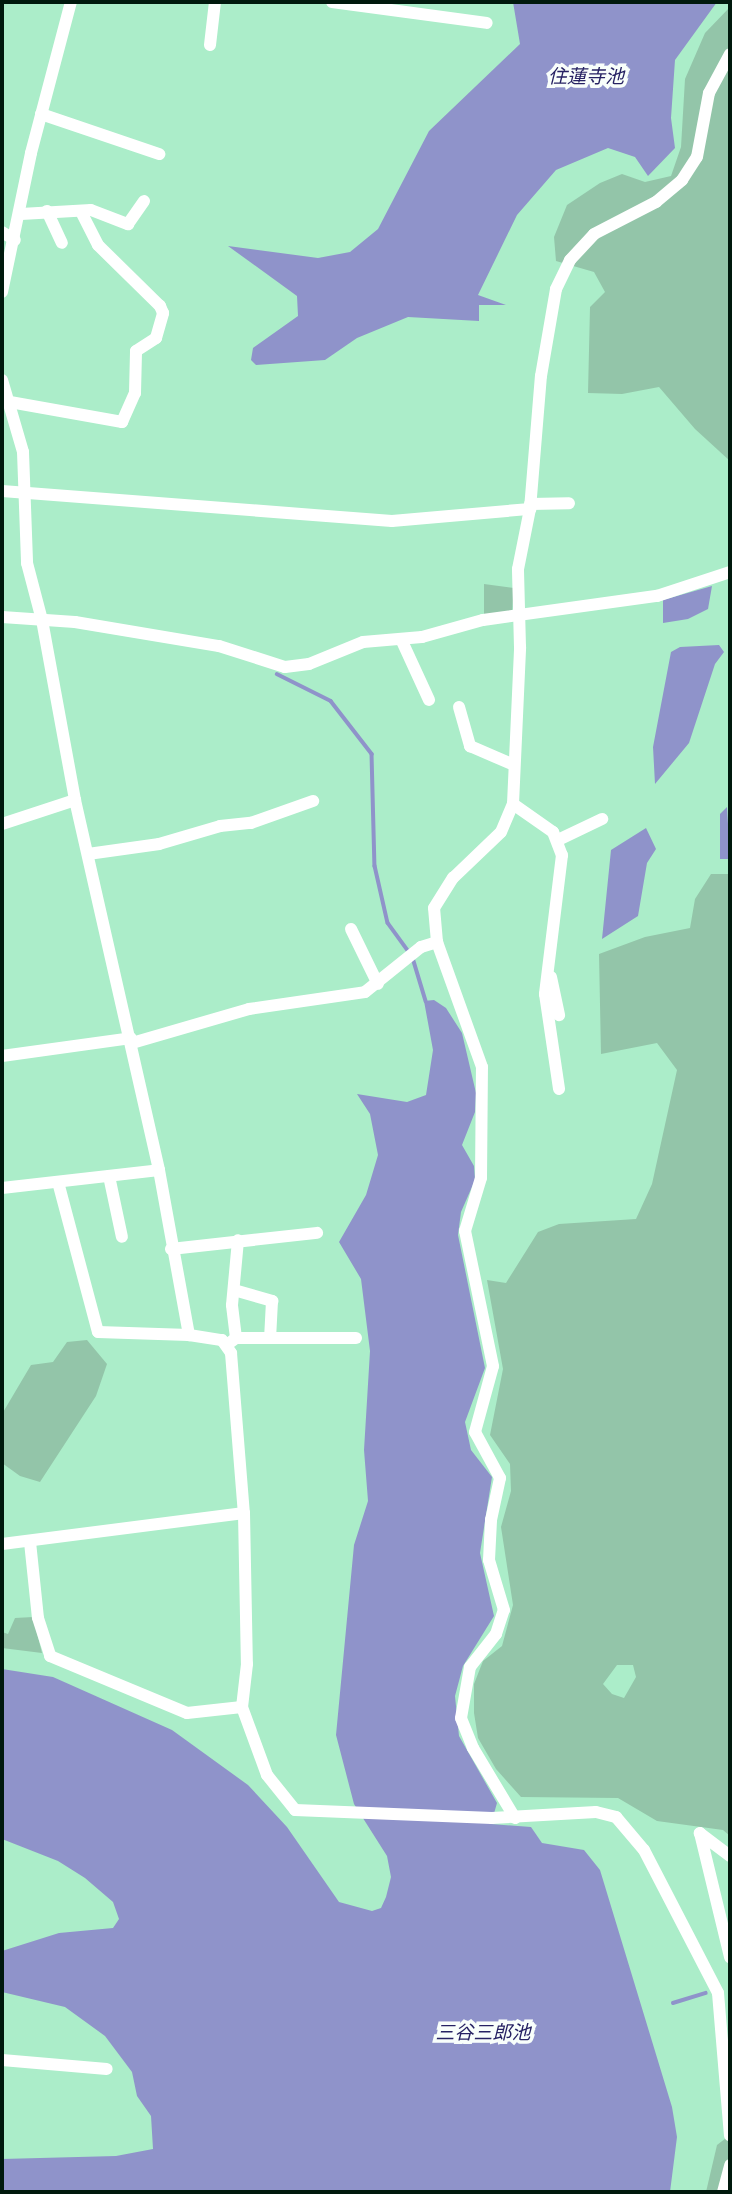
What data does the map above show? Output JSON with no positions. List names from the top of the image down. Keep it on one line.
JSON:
{"water":["住蓮寺池","三谷三郎池"]}
